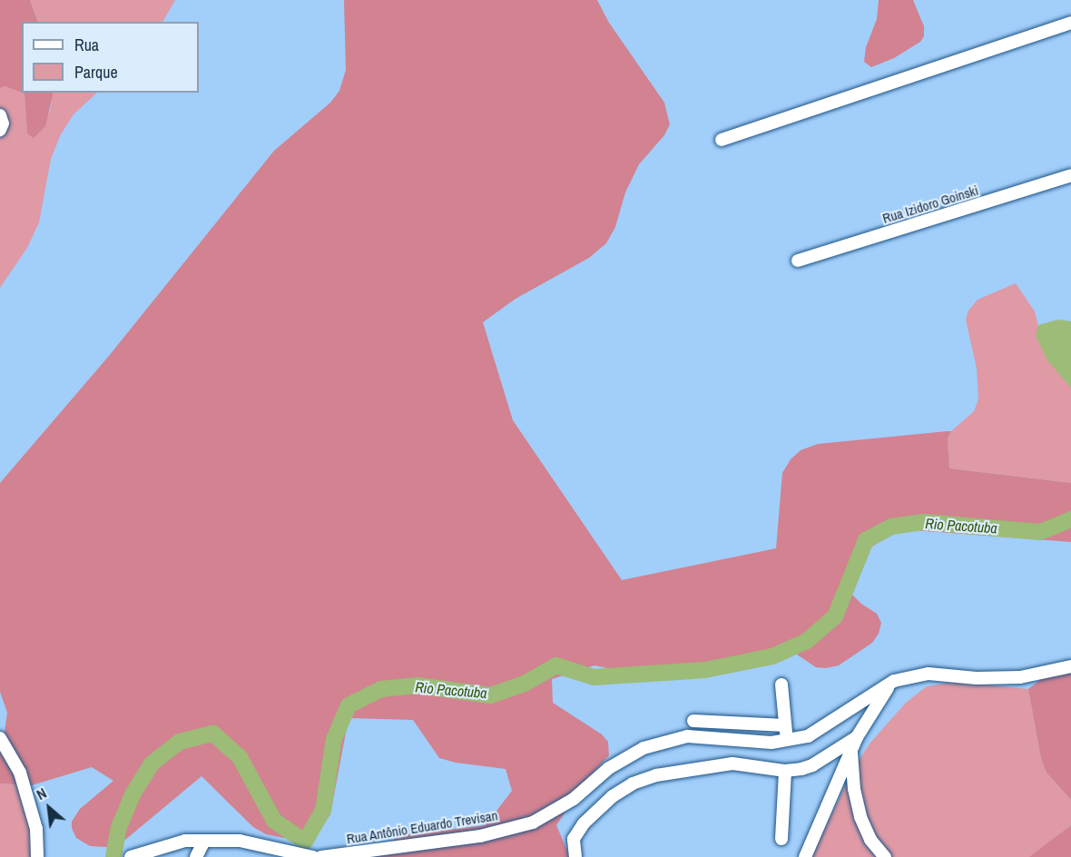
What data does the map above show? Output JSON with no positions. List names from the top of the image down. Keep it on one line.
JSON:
{"streets":{"street":["Rua Izidoro Goinski","Rua Antônio Eduardo Trevisan"]},"water":["Rio Pacotuba"],"legend":["Rua","Parque"],"north":"top left"}
